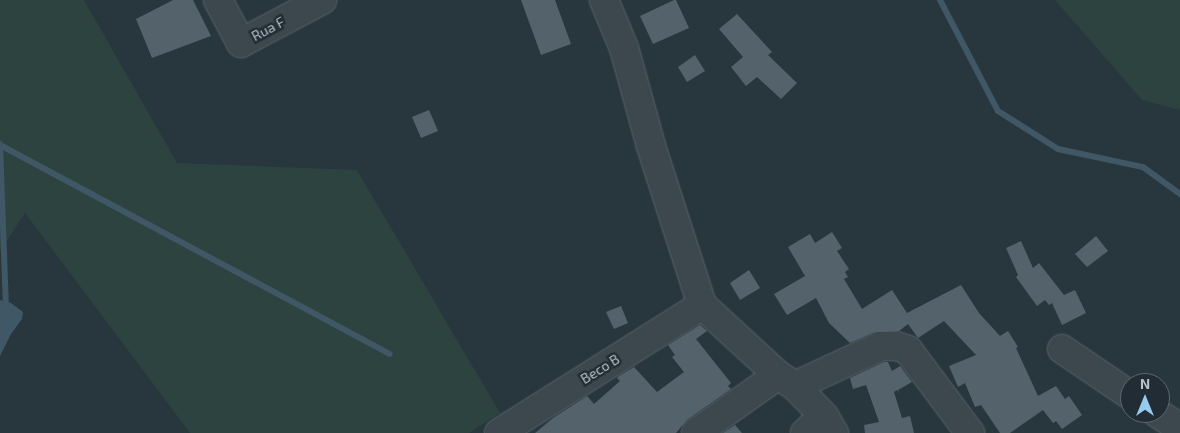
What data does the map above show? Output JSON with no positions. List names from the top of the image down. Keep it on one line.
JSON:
{"streets":{"street":["Rua F","Beco B"]},"north":"top"}
